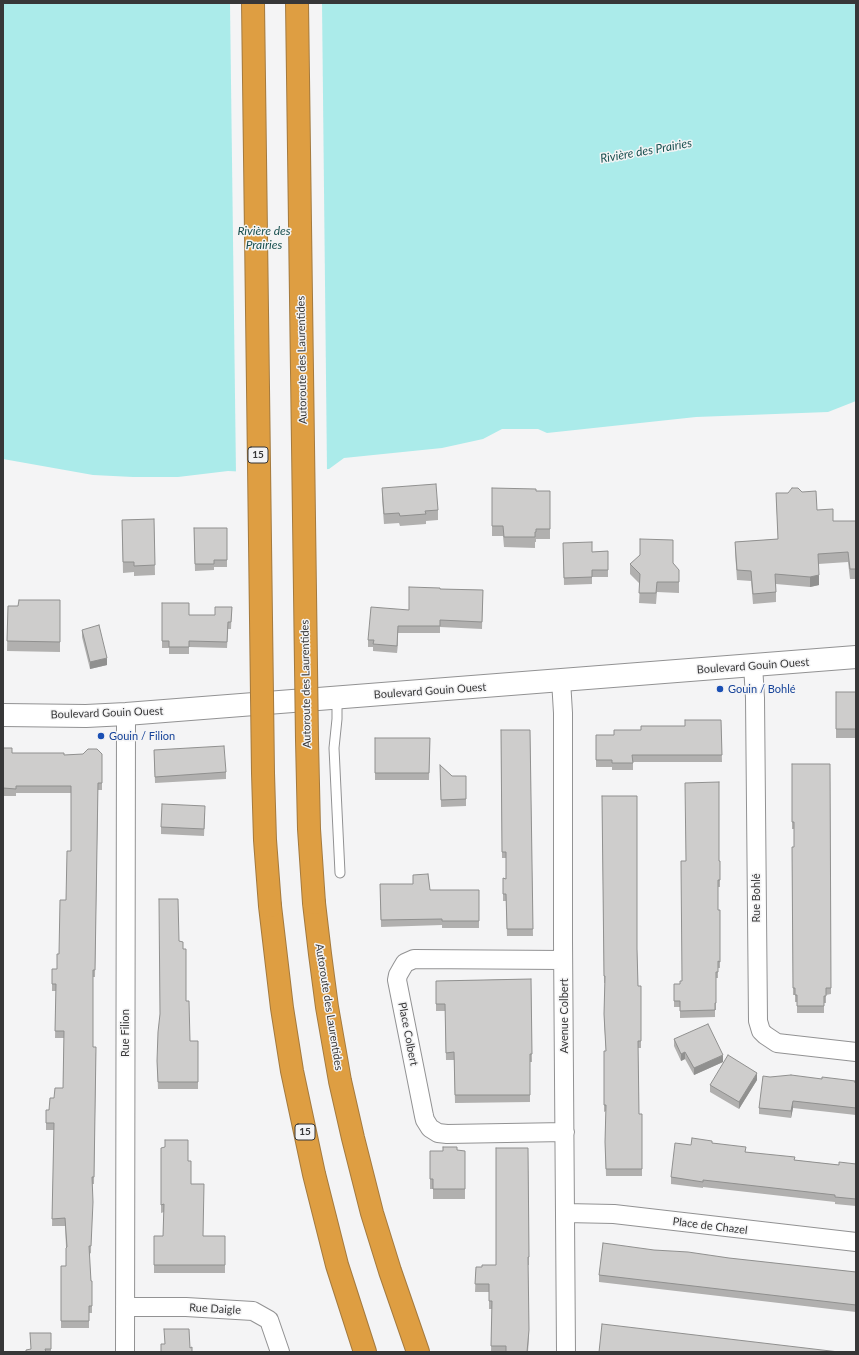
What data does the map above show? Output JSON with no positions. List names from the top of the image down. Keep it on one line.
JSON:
{"streets":{"highway":["Autoroute des Laurentides","15"],"street":["Boulevard Gouin Ouest","Rue Bohlé","Avenue Colbert","Rue Filion","Place Colbert","Place de Chazel","Rue Daigle"]},"crossings":[["Boulevard Gouin Ouest","Rue Bohlé"],["Boulevard Gouin Ouest","Avenue Colbert"],["Boulevard Gouin Ouest","Rue Filion"],["Avenue Colbert","Place Colbert"],["Avenue Colbert","Place de Chazel"],["Rue Filion","Rue Daigle"]],"water":["Rivière des Prairies"],"places":["Gouin / Bohlé","Gouin / Filion"]}
